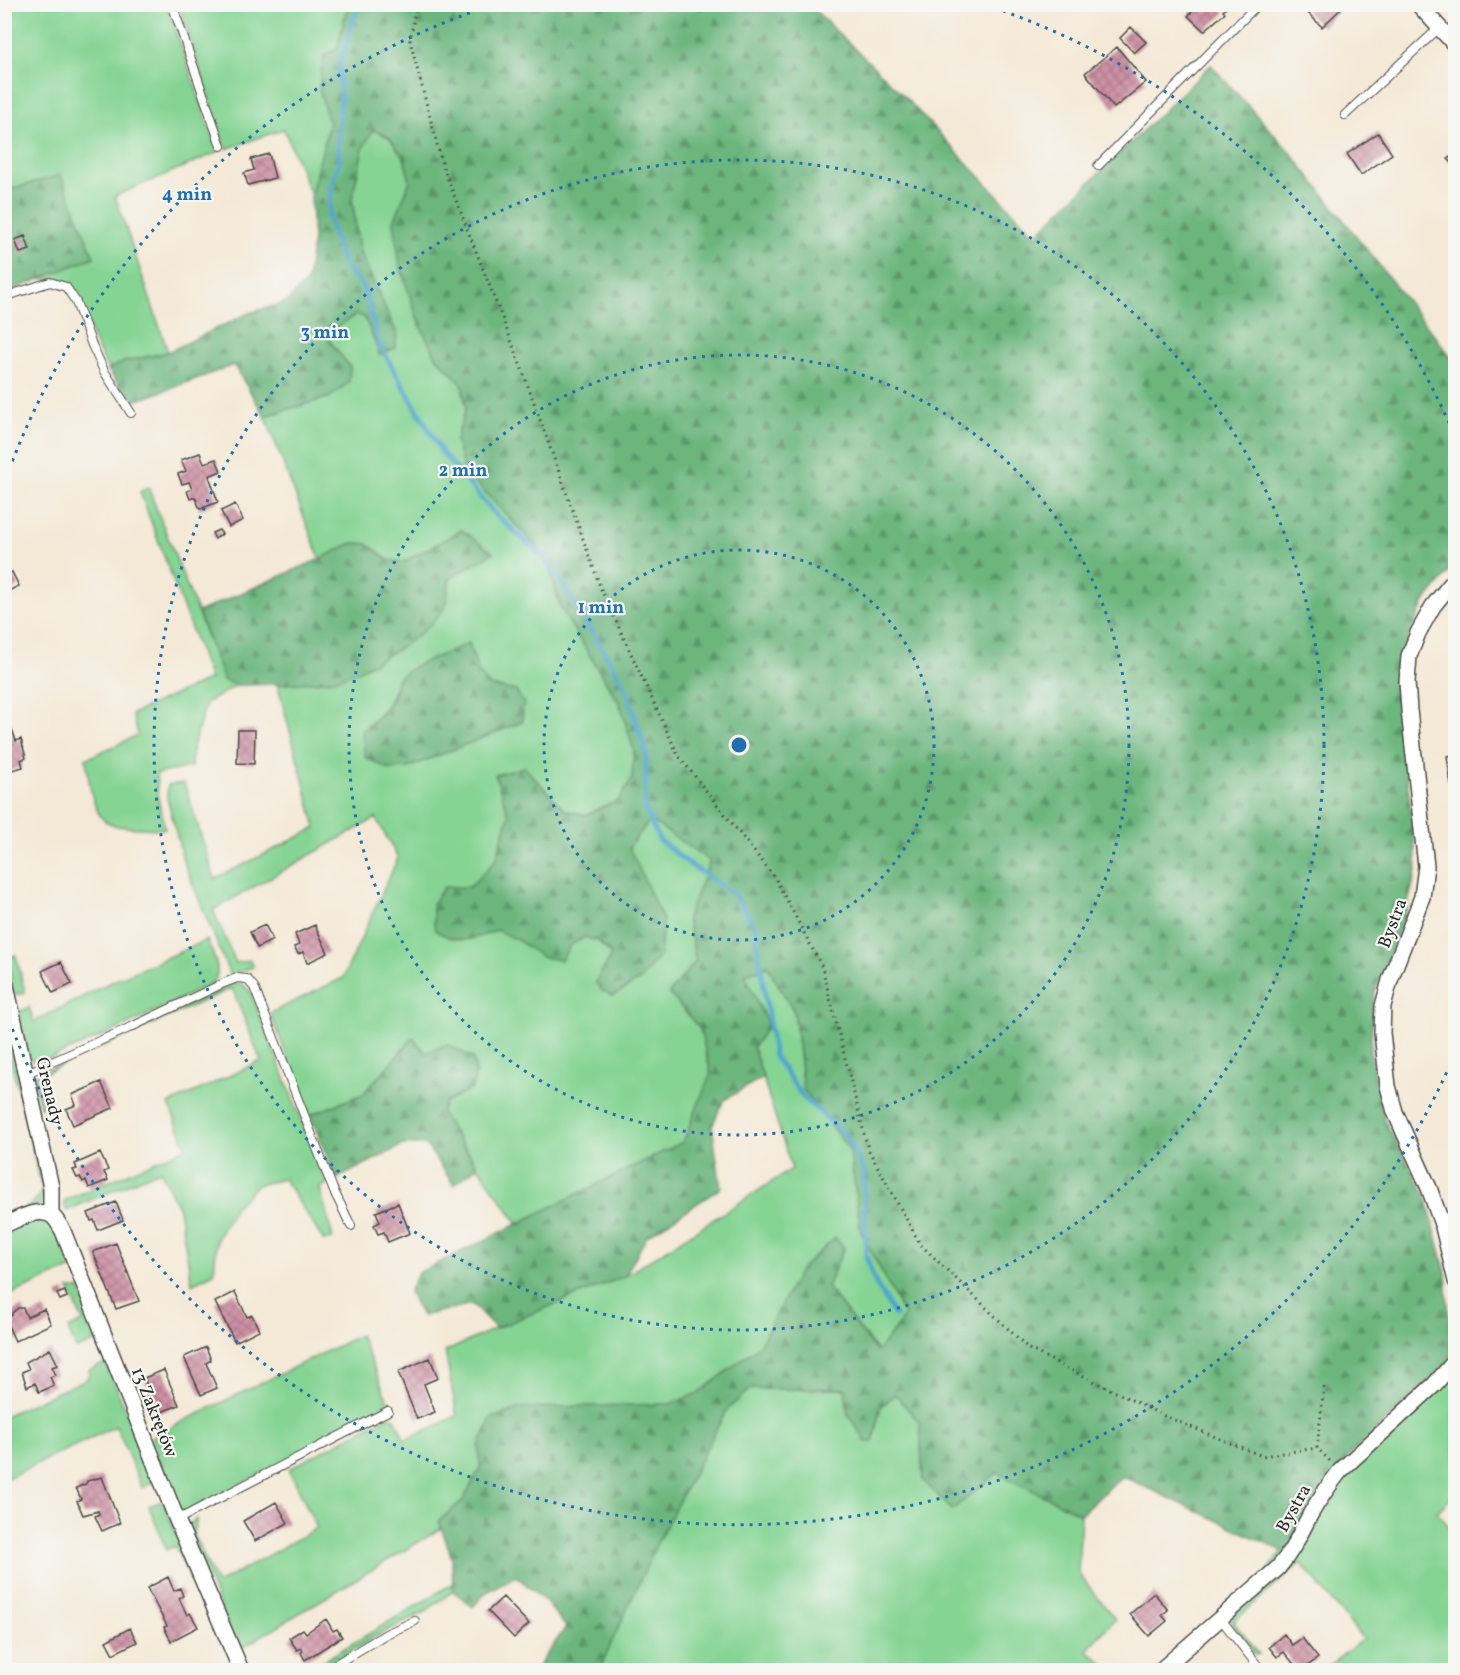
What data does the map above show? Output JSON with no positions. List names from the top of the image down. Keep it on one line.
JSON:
{"streets":{"street":["Bystra","Grenady","13 Zakrętów"]},"crossings":[["Grenady","13 Zakrętów"]],"rings":["4 min","3 min","2 min","1 min"]}
